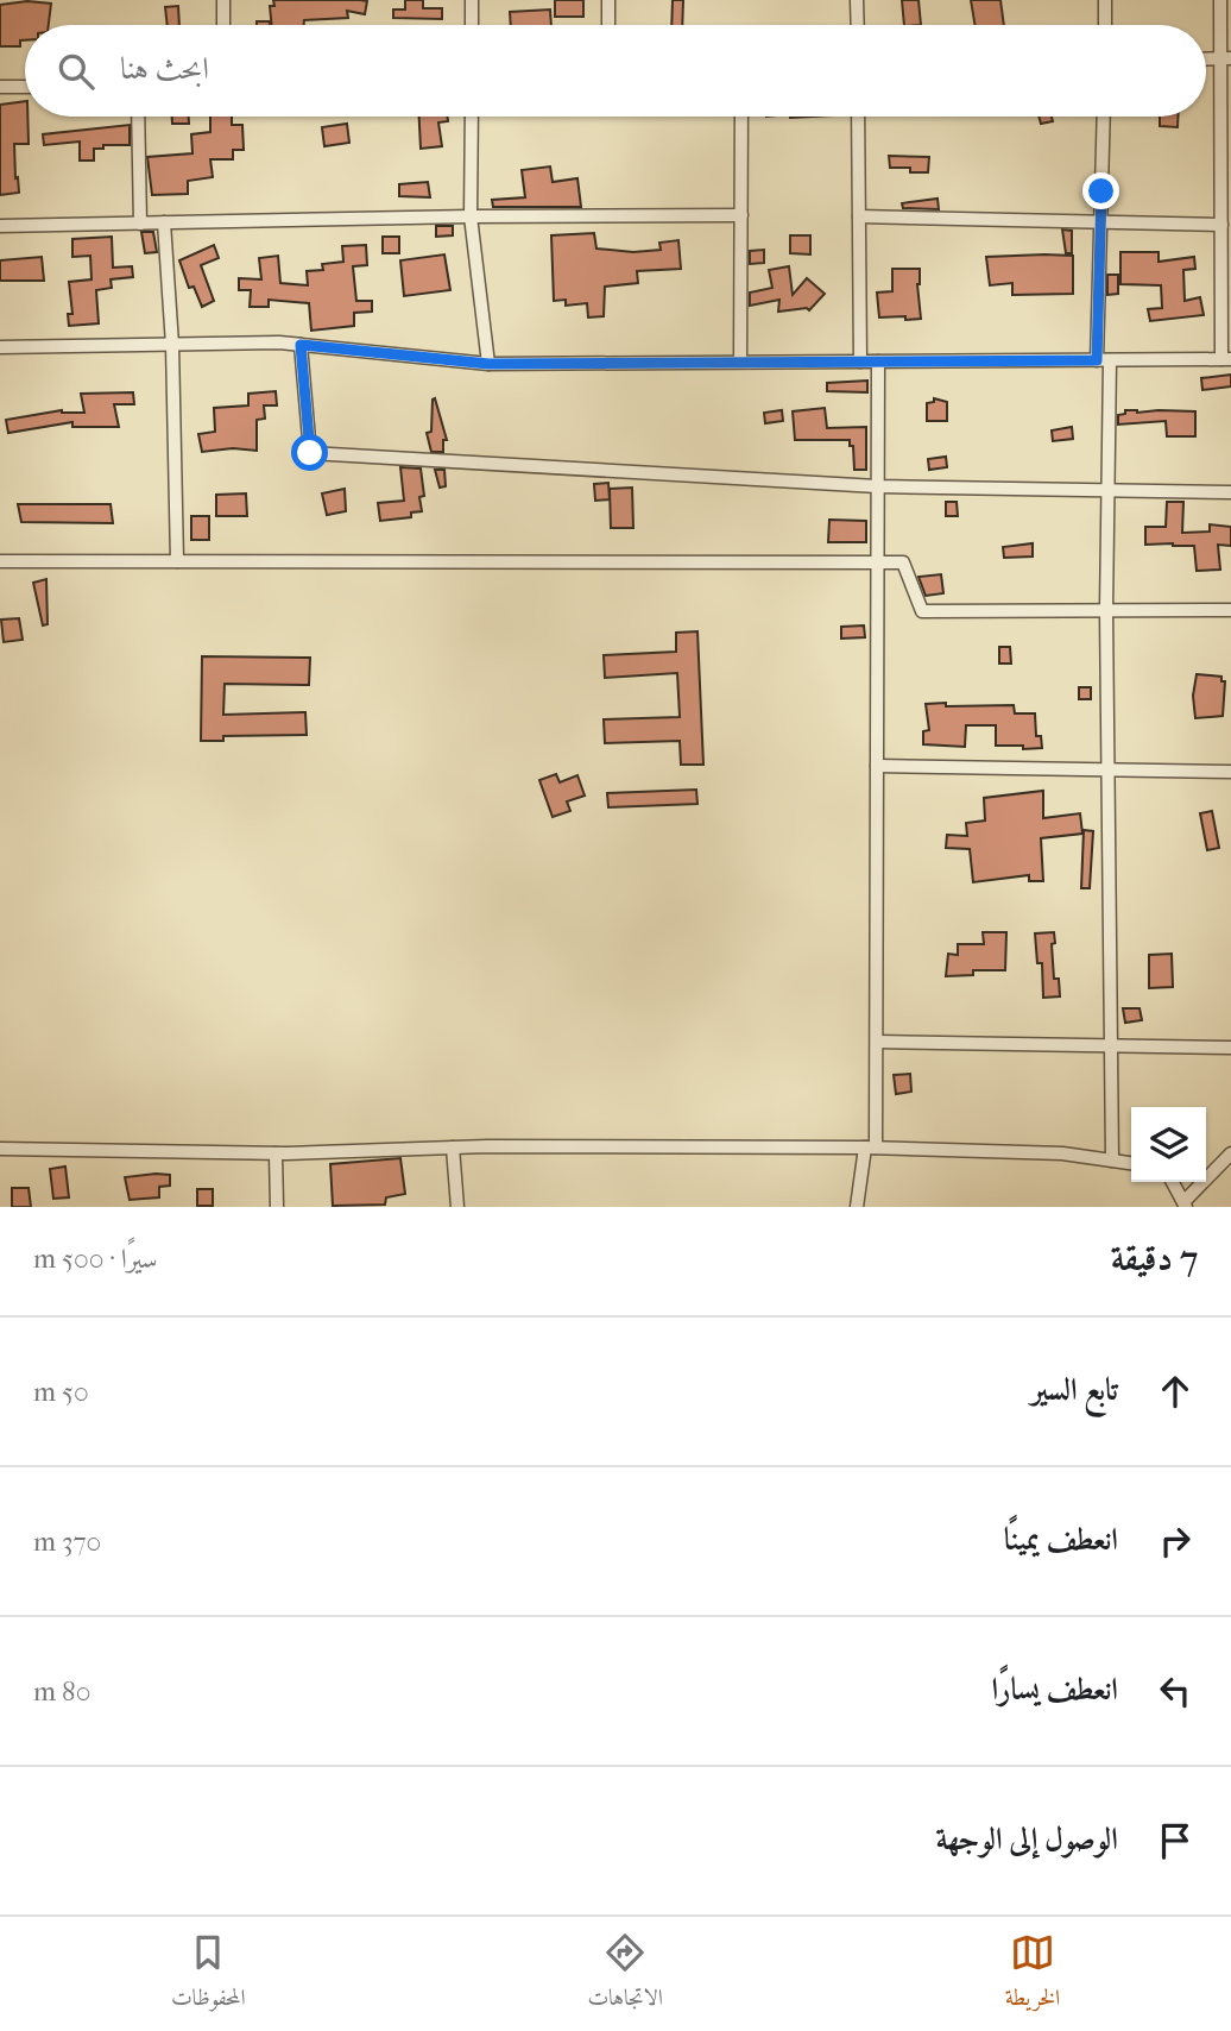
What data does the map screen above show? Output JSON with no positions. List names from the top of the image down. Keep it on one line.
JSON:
{"page":{"search":"ابحث هنا","heading":["7 دقيقة","سيرًا · 500 m"],"list":[["تابع السير","50 m"],["انعطف يمينًا","370 m"],["انعطف يسارًا","80 m"],"الوصول إلى الوجهة"],"nav":["الخريطة","الاتجاهات","المحفوظات"]}}
